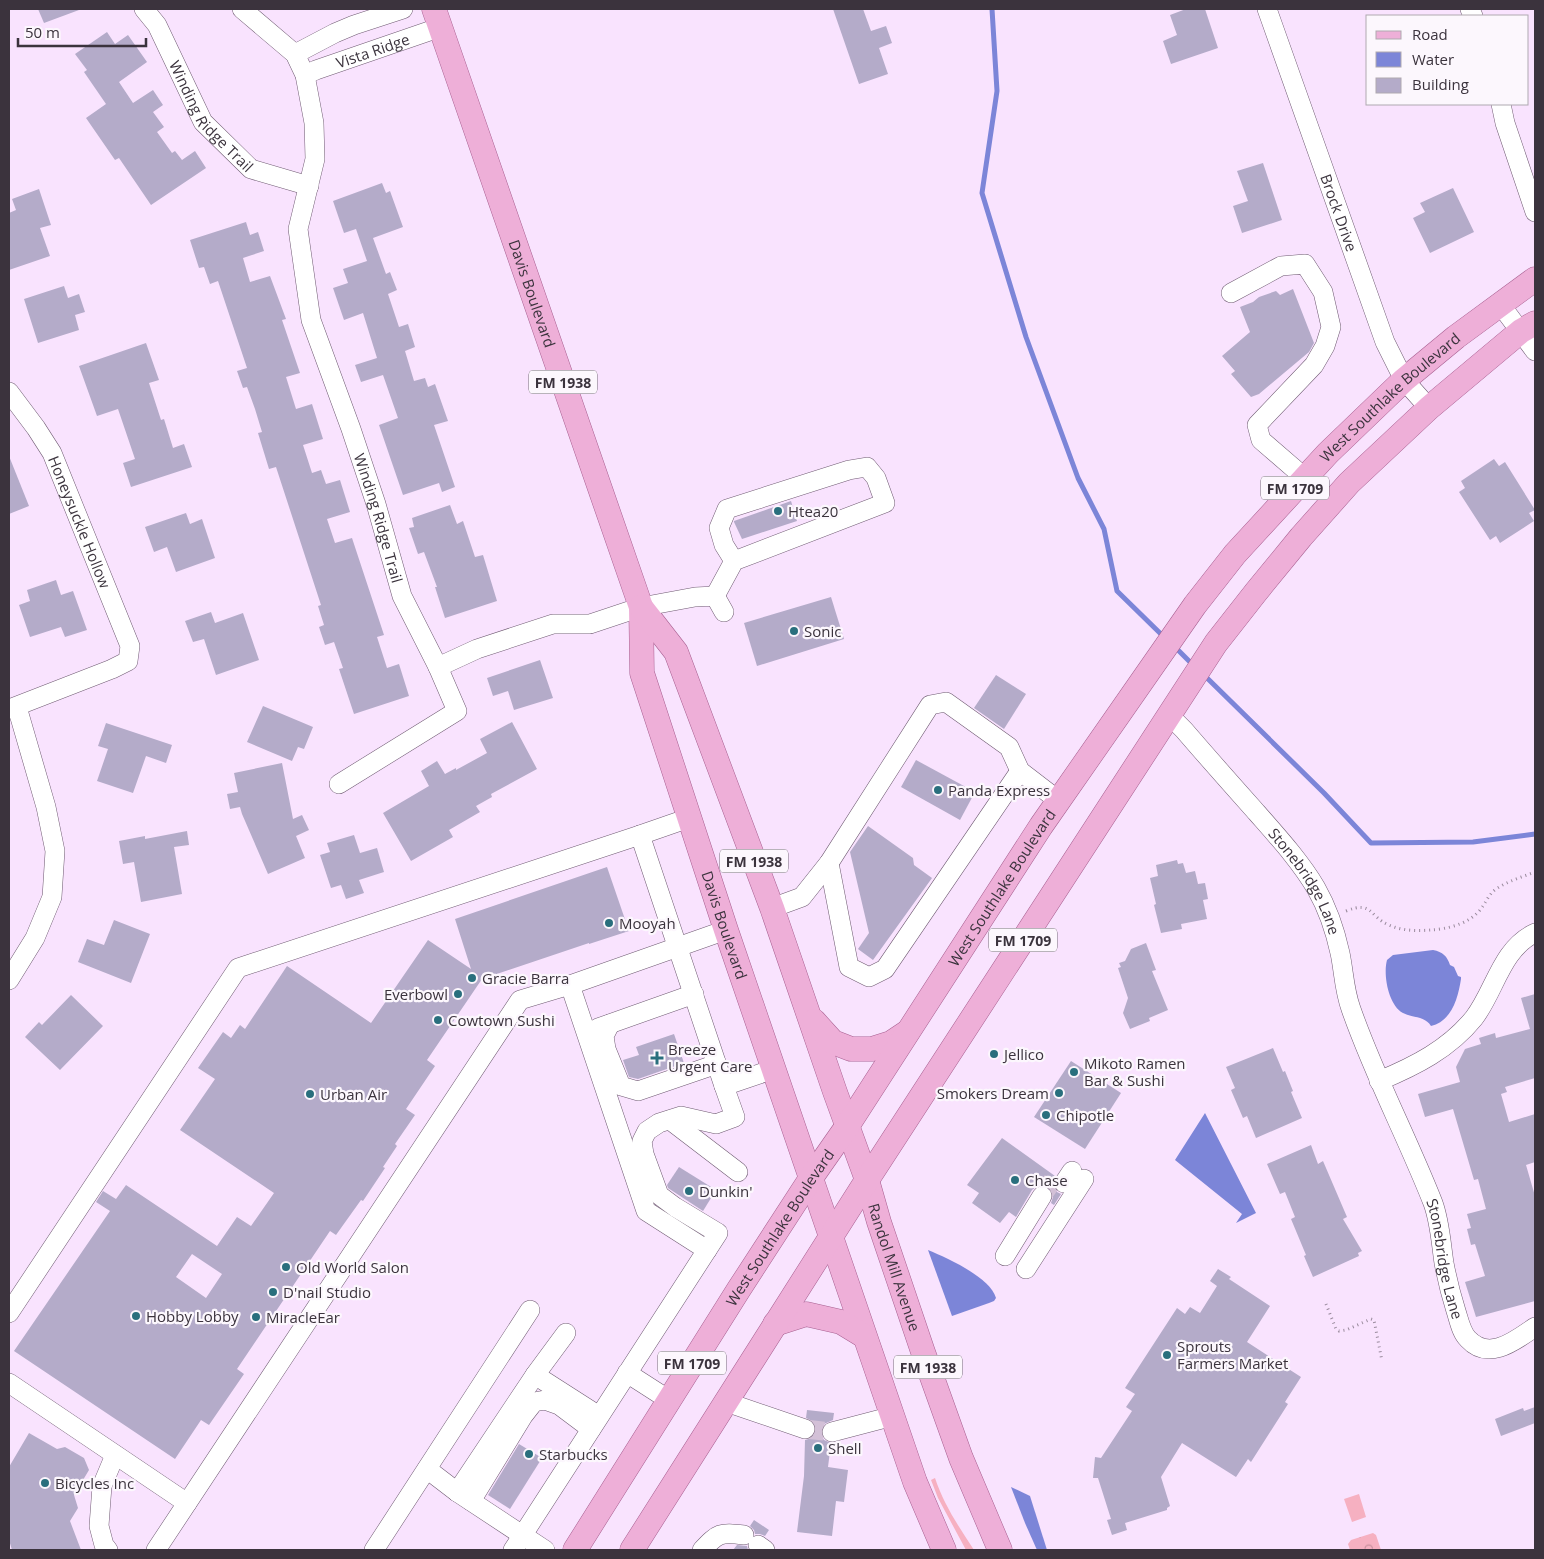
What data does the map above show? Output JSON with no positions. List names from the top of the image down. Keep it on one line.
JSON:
{"streets":{"main road":["Davis Boulevard","FM 1938","West Southlake Boulevard","FM 1709","Randol Mill Avenue"],"street":["Vista Ridge","Winding Ridge Trail","Brock Drive","Honeysuckle Hollow","Stonebridge Lane"]},"crossings":[["Vista Ridge","Winding Ridge Trail"],["Vista Ridge","Davis Boulevard"],["Brock Drive","West Southlake Boulevard"],["Brock Drive","FM 1709"],["Davis Boulevard","FM 1938"],["Davis Boulevard","West Southlake Boulevard"],["Davis Boulevard","FM 1709"],["Davis Boulevard","Randol Mill Avenue"],["FM 1938","FM 1709"],["FM 1709","Stonebridge Lane"],["FM 1709","Randol Mill Avenue"]],"places":{"other":["Htea20","Sonic","Panda Express","Mooyah","Gracie Barra","Everbowl","Cowtown Sushi","Jellico","Mikoto Ramen Bar & Sushi","Smokers Dream","Urban Air","Chipotle","Chase","Dunkin'","Old World Salon","D'nail Studio","Hobby Lobby","MiracleEar","Sprouts Farmers Market","Shell","Starbucks","Bicycles Inc"],"health":["Breeze Urgent Care"]},"legend":["Road","Water","Building"],"scale_bar":"50 m"}
